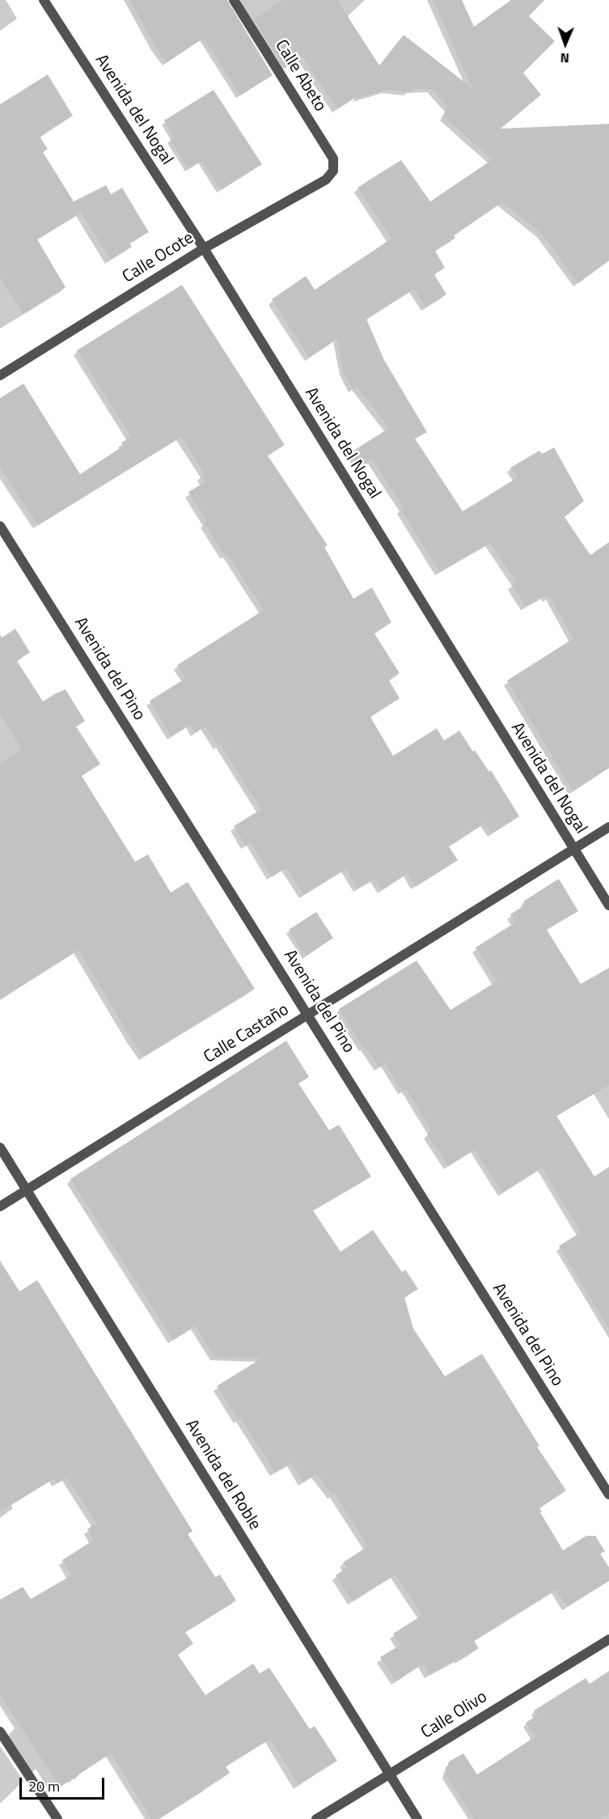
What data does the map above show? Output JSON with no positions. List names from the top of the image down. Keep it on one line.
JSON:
{"streets":{"street":["Calle Abeto","Avenida del Nogal","Calle Ocote","Avenida del Pino","Calle Castaño","Avenida del Roble","Calle Olivo"]},"crossings":[["Calle Abeto","Calle Ocote"],["Avenida del Nogal","Calle Ocote"],["Avenida del Nogal","Calle Castaño"],["Avenida del Pino","Calle Castaño"],["Calle Castaño","Avenida del Roble"],["Avenida del Roble","Calle Olivo"]],"scale_bar":"20 m","north":"bottom"}
